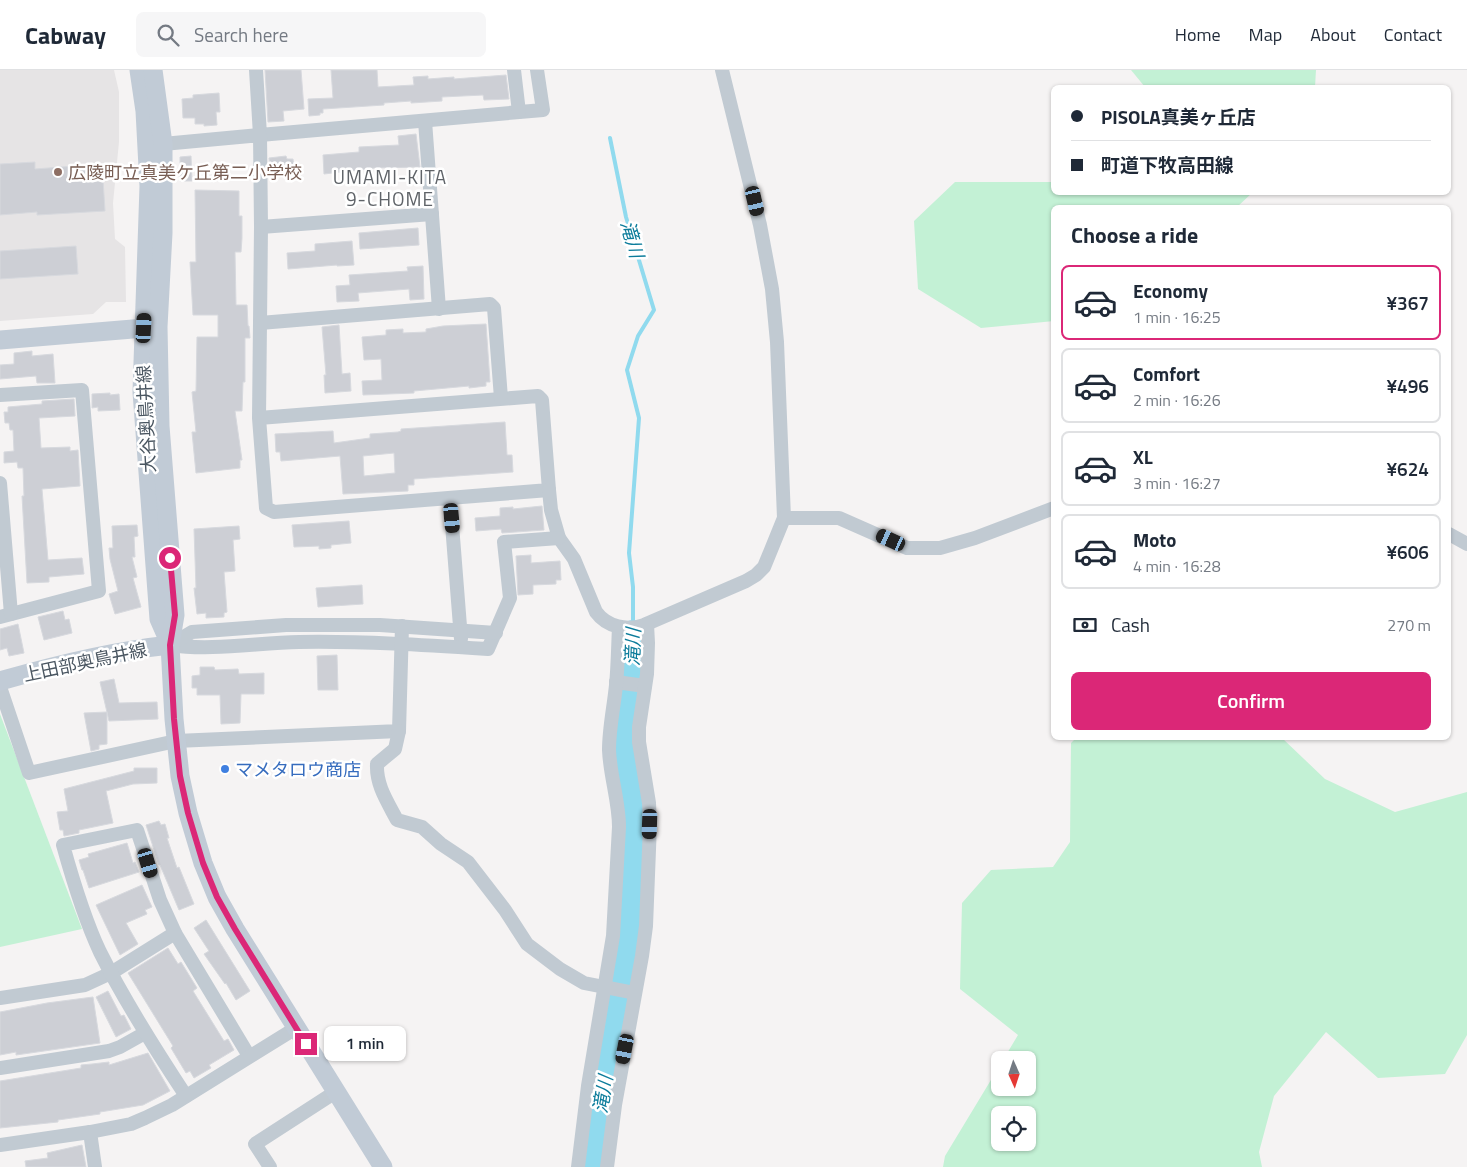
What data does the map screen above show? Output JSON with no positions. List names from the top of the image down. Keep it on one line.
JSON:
{"streets":{"street":["上田部奥鳥井線"]},"districts":["UMAMI-KITA 9-CHOME"],"water":["滝川"],"places":["広陵町立真美ケ丘第二小学校","マメタロウ商店"],"north":"bottom","page":{"header":"Cabway","search":"Search here","nav":["Home","Map","About","Contact"],"banner":["PISOLA真美ヶ丘店","町道下牧高田線"],"heading":"Choose a ride","list":[{"name":"Economy","note":"1 min · 16:25","value":"¥367"},{"name":"Comfort","note":"2 min · 16:26","value":"¥496"},{"name":"XL","note":"3 min · 16:27","value":"¥624"},{"name":"Moto","note":"4 min · 16:28","value":"¥606"}],"pay":["Cash","270 m"],"buttons":"Confirm","bubble":"1 min"}}
